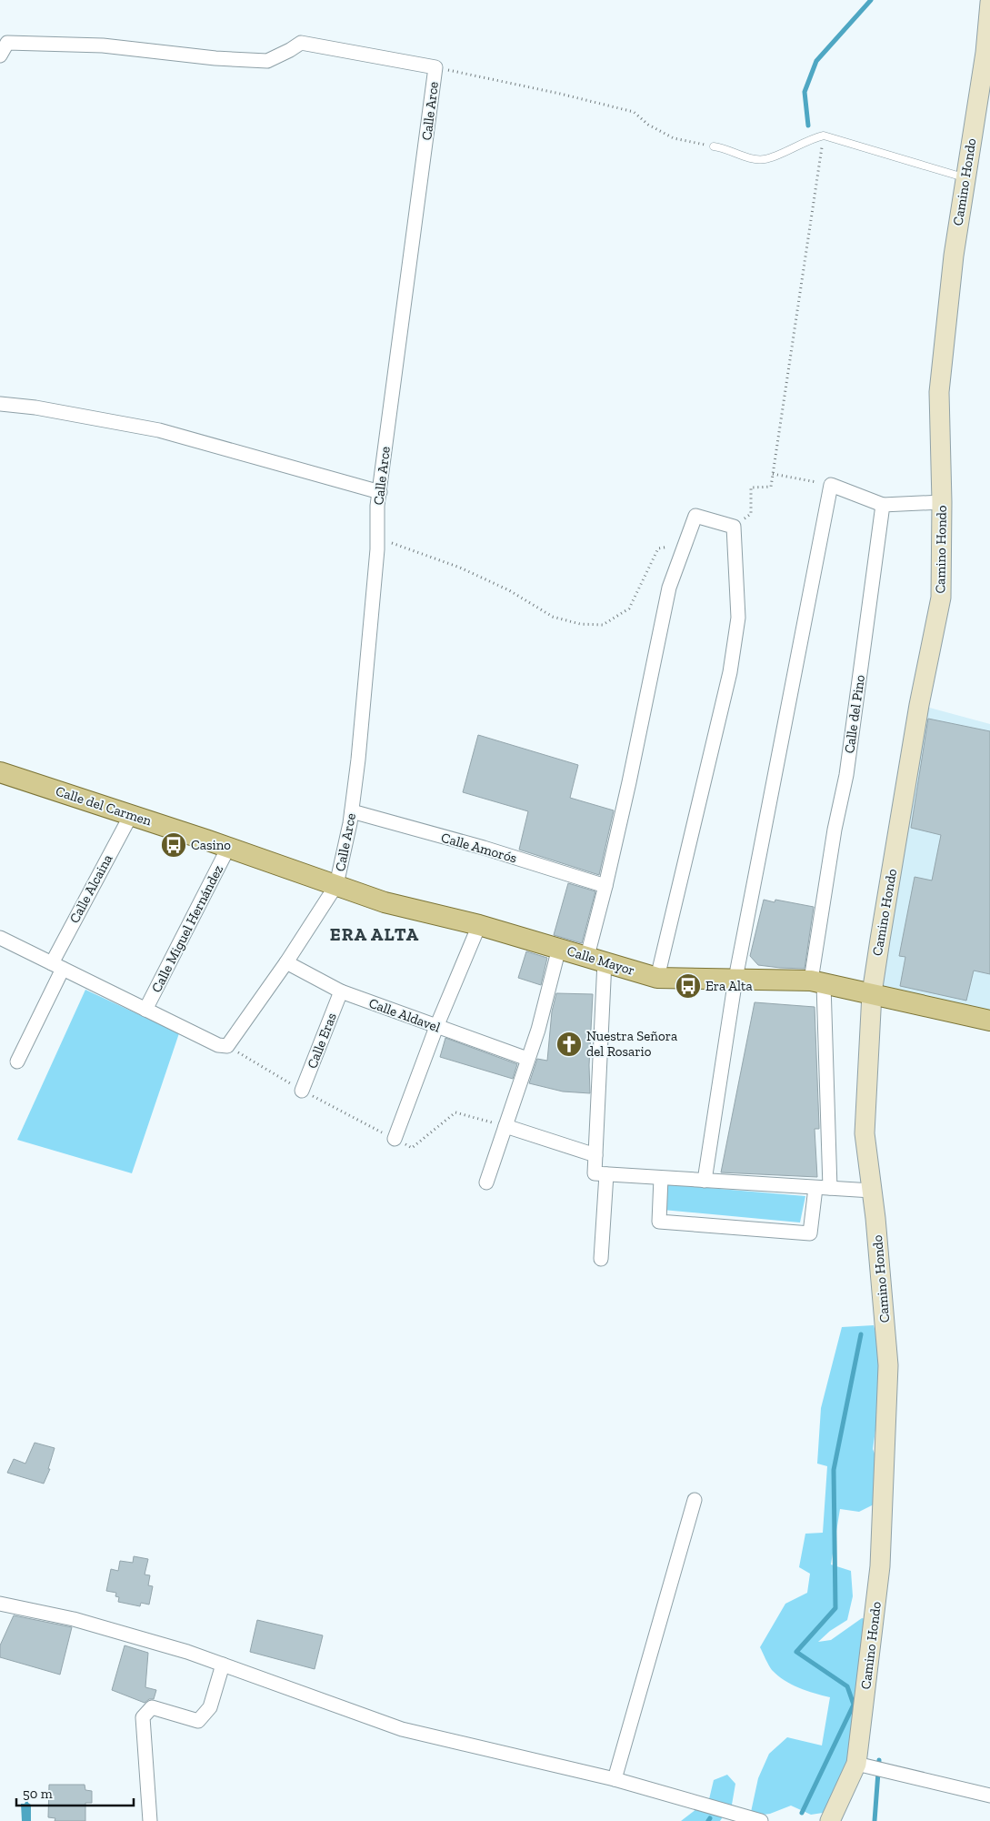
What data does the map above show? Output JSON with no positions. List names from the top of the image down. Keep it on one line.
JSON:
{"streets":{"main road":["Camino Hondo","Calle del Carmen","Calle Mayor"],"street":["Calle Arce","Calle del Pino","Calle Amorós","Calle Alcaina","Calle Miguel Hernández","Calle Aldavel","Calle Eras"]},"crossings":[["Calle Arce","Calle del Carmen"],["Calle Arce","Calle Amorós"],["Calle Arce","Calle Mayor"],["Camino Hondo","Calle Mayor"],["Calle del Pino","Calle Mayor"],["Calle del Carmen","Calle Alcaina"],["Calle del Carmen","Calle Miguel Hernández"],["Calle del Carmen","Calle Mayor"],["Calle Aldavel","Calle Eras"]],"districts":["ERA ALTA"],"places":{"bus stop":["Casino","Era Alta"],"church":["Nuestra Señora del Rosario"]},"scale_bar":"50 m"}
